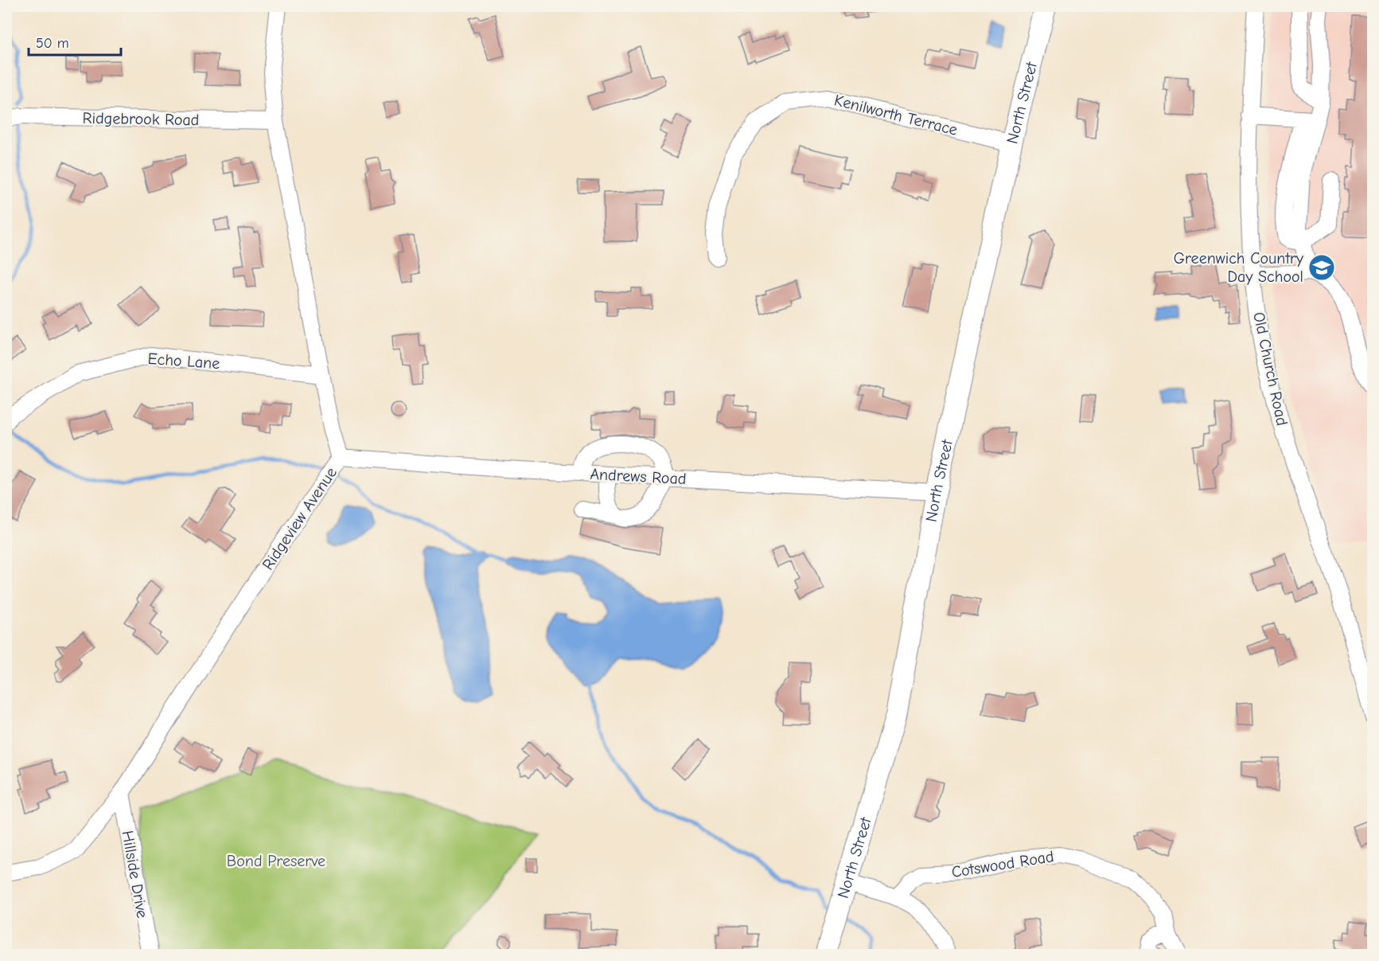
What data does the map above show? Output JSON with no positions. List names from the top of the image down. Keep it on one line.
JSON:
{"streets":{"main road":["North Street"],"street":["Kenilworth Terrace","Ridgebrook Road","Echo Lane","Old Church Road","Andrews Road","Ridgeview Avenue","Cotswood Road","Hillside Drive"]},"crossings":[["North Street","Kenilworth Terrace"],["North Street","Andrews Road"],["Ridgebrook Road","Ridgeview Avenue"],["Echo Lane","Ridgeview Avenue"],["Andrews Road","Ridgeview Avenue"],["Ridgeview Avenue","Hillside Drive"]],"parks":["Bond Preserve"],"places":{"school or university":["Greenwich Country Day School"]},"scale_bar":"50 m"}
